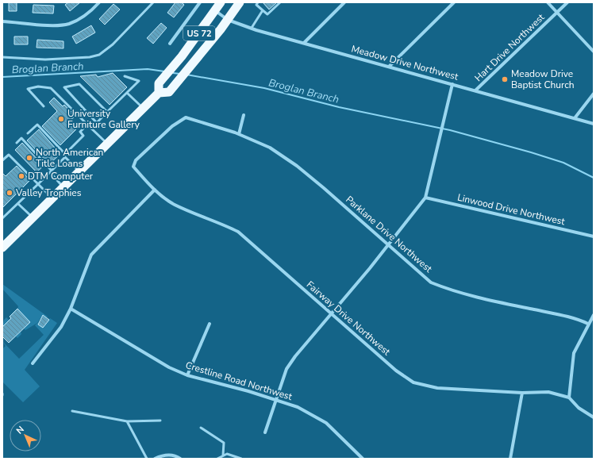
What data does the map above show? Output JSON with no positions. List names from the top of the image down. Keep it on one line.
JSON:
{"streets":{"highway":["US 72"],"street":["Hart Drive Northwest","Meadow Drive Northwest","Linwood Drive Northwest","Parklane Drive Northwest","Fairway Drive Northwest","Crestline Road Northwest"]},"crossings":[["US 72","Meadow Drive Northwest"],["Hart Drive Northwest","Meadow Drive Northwest"],["Parklane Drive Northwest","Fairway Drive Northwest"]],"water":["Broglan Branch"],"places":["Meadow Drive Baptist Church","University Furniture Gallery","North American Title Loans","DTM Computer","Valley Trophies"],"north":"top left"}
